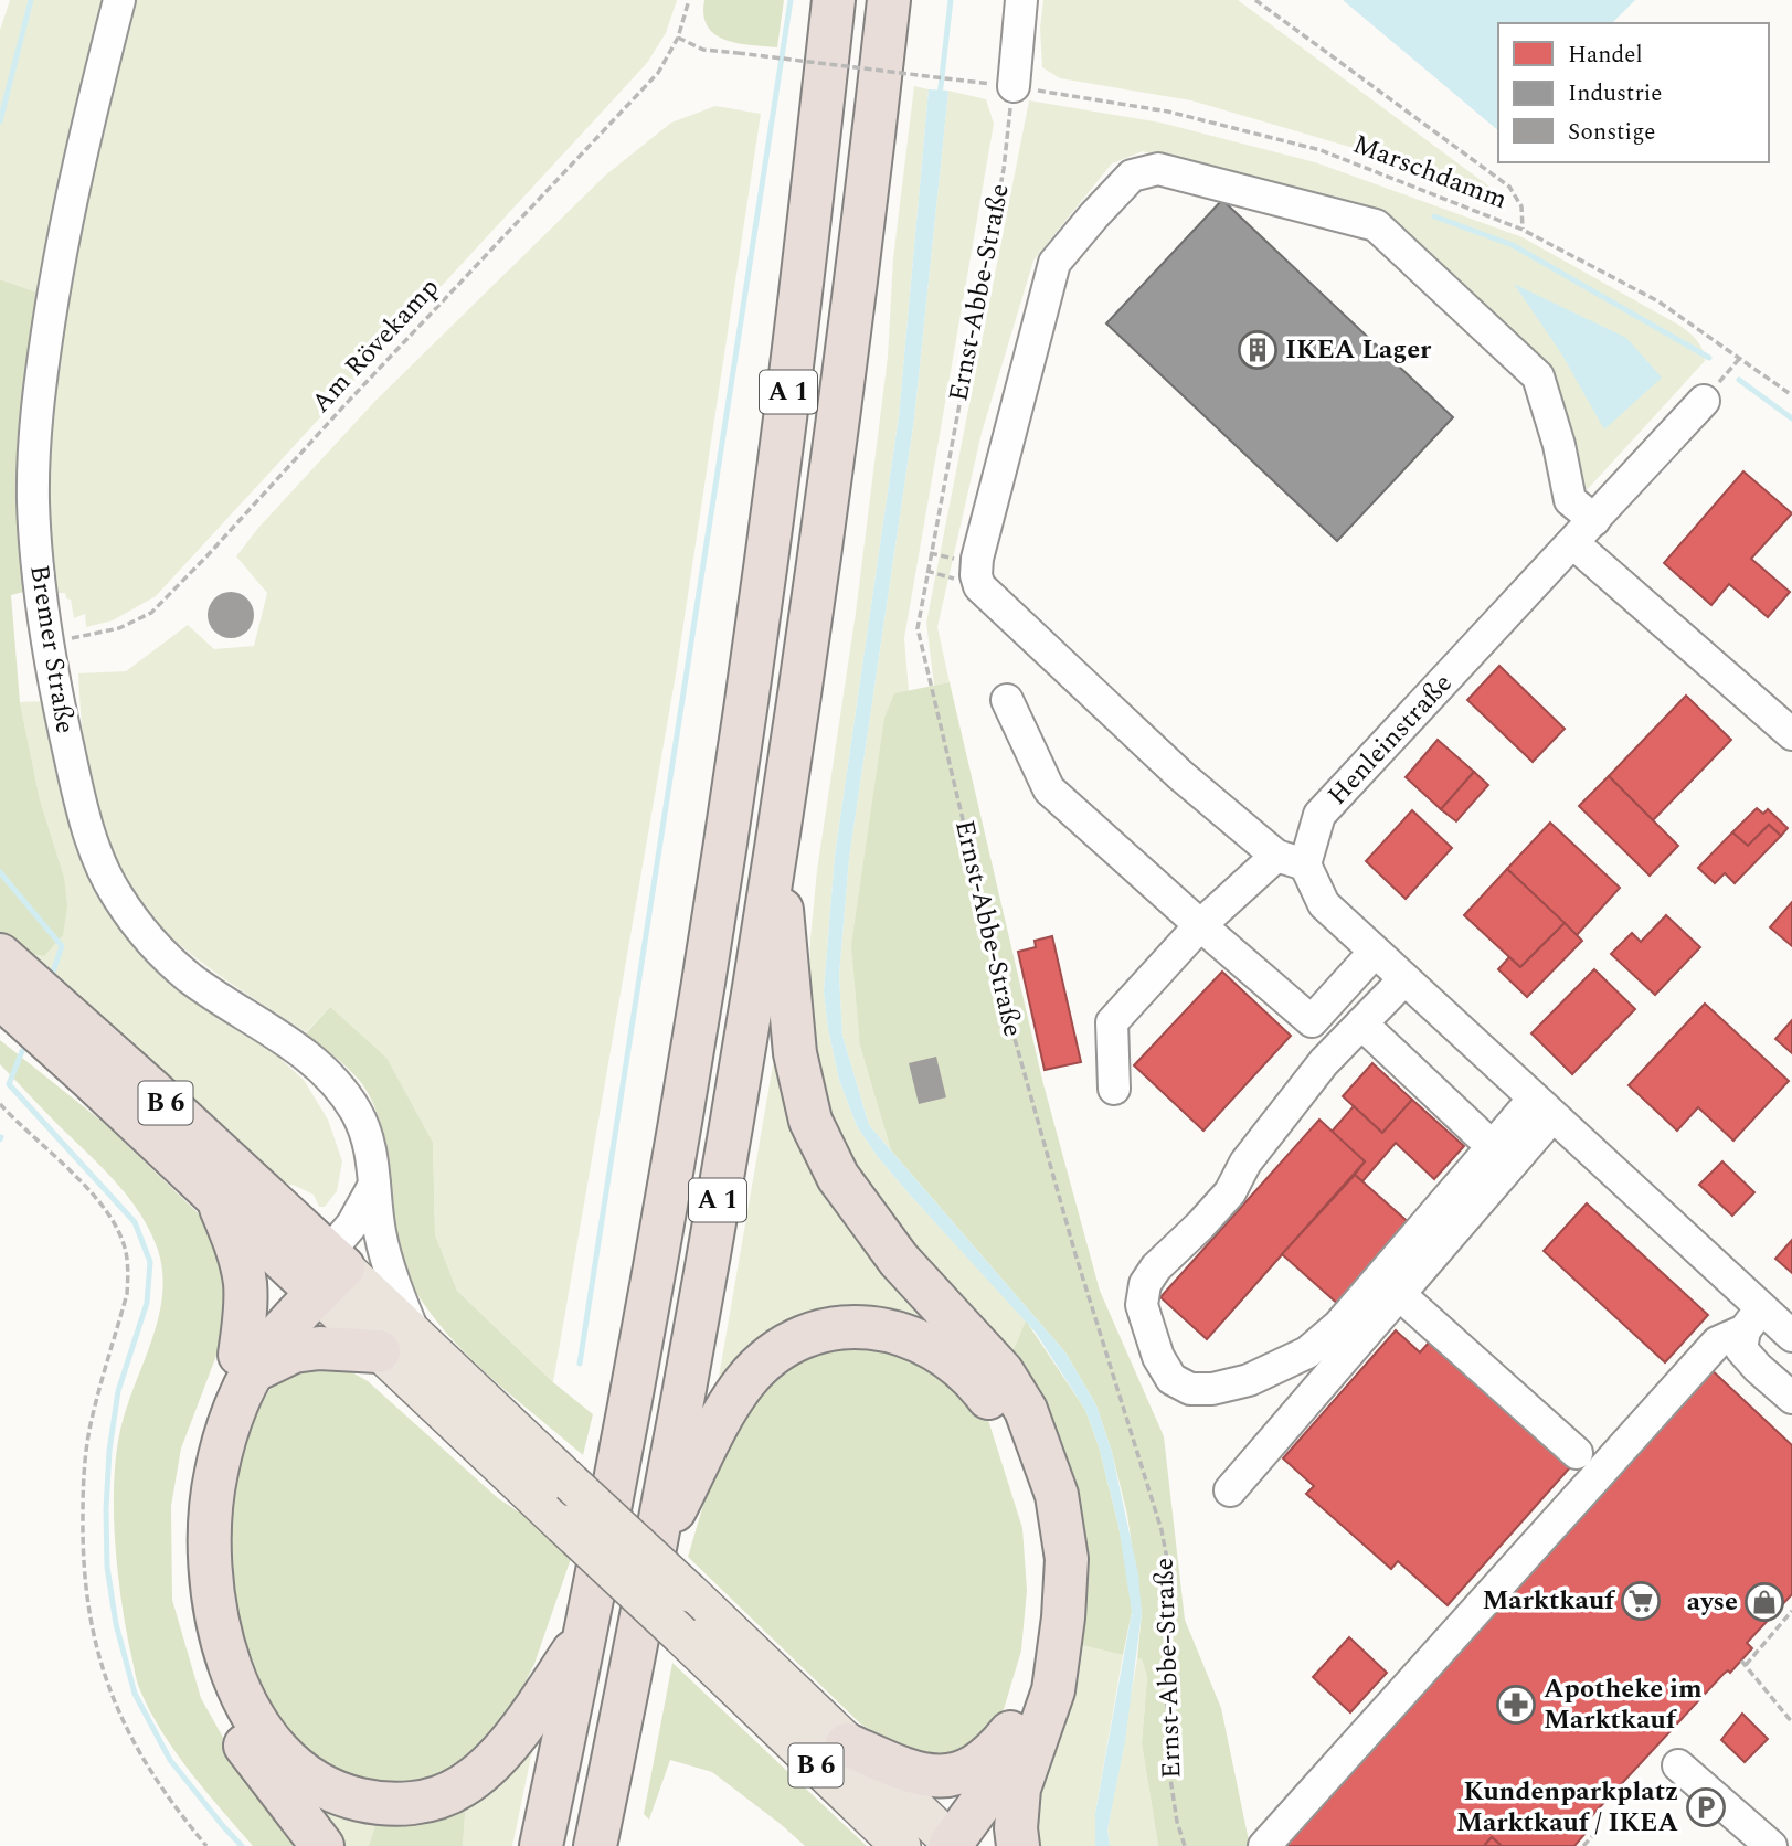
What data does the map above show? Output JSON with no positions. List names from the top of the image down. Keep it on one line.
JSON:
{"streets":{"highway":["A 1","B 6"],"street":["Bremer Straße","Henleinstraße"],"path":["Marschdamm","Ernst-Abbe-Straße","Am Rövekamp"]},"crossings":[["Marschdamm","Ernst-Abbe-Straße"],["Bremer Straße","B 6"]],"places":{"building":["IKEA Lager"],"supermarket":["Marktkauf"],"shop":["ayse"],"pharmacy":["Apotheke im Marktkauf"],"parking":["Kundenparkplatz Marktkauf / IKEA"]},"legend":["Handel","Industrie","Sonstige"]}
